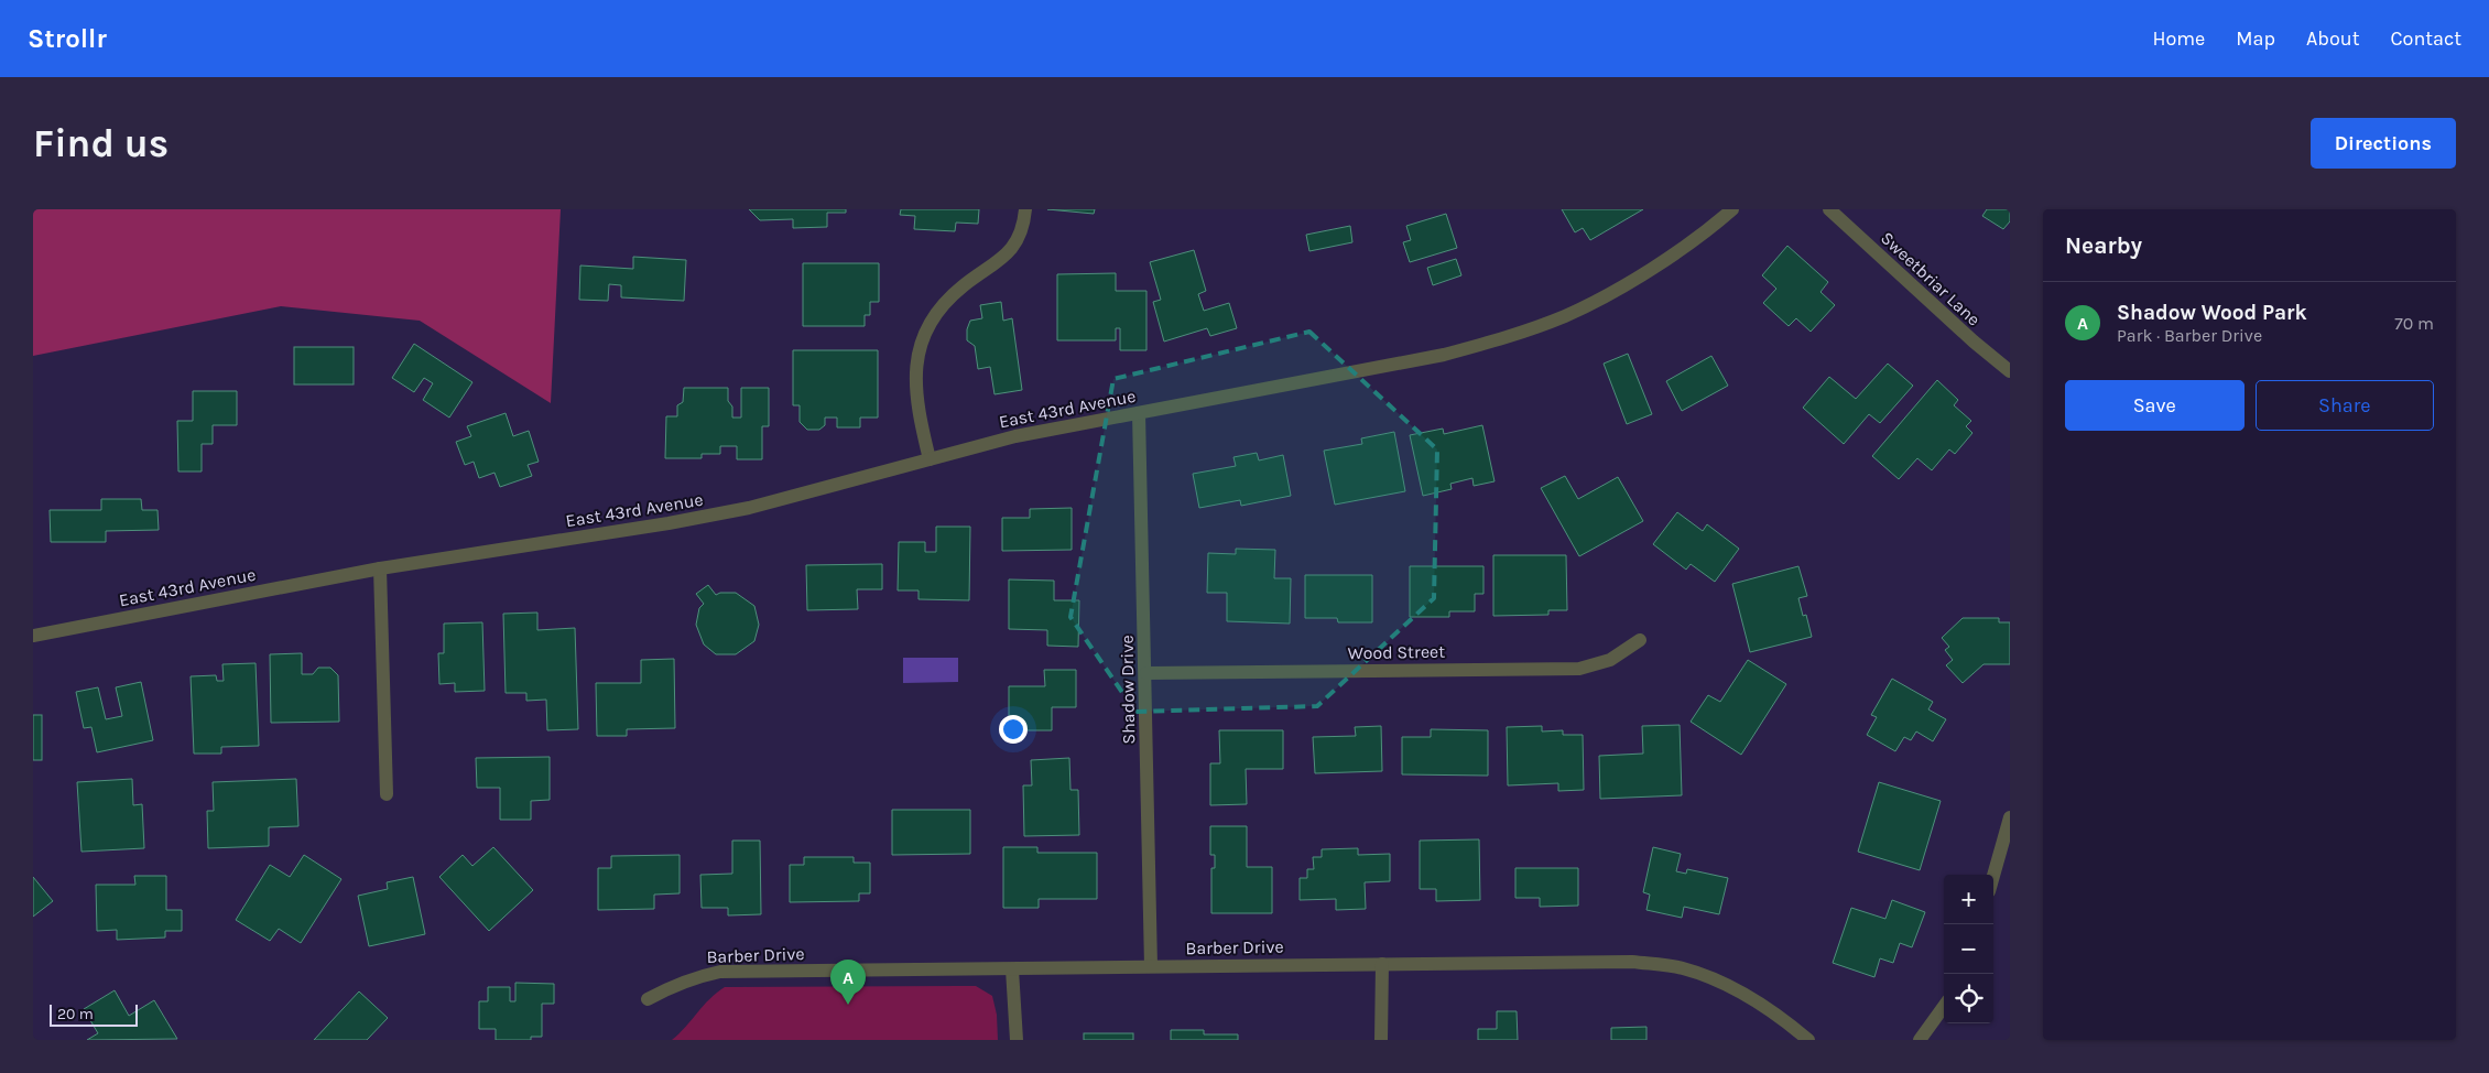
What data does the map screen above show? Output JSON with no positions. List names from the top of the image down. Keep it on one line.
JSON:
{"streets":{"street":["Sweetbriar Lane","East 43rd Avenue","Wood Street","Shadow Drive","Barber Drive"]},"crossings":[["East 43rd Avenue","Shadow Drive"],["Wood Street","Shadow Drive"],["Shadow Drive","Barber Drive"]],"scale_bar":"20 m","page":{"header":"Strollr","nav":["Home","Map","About","Contact"],"buttons":["Directions",["Save","Share"]],"title":"Find us","heading":"Nearby","list":[{"mark":"A","name":"Shadow Wood Park","note":"Park · Barber Drive","value":"70 m"}],"map_buttons":["+","−"],"pins":"A","scale":"20 m"}}
